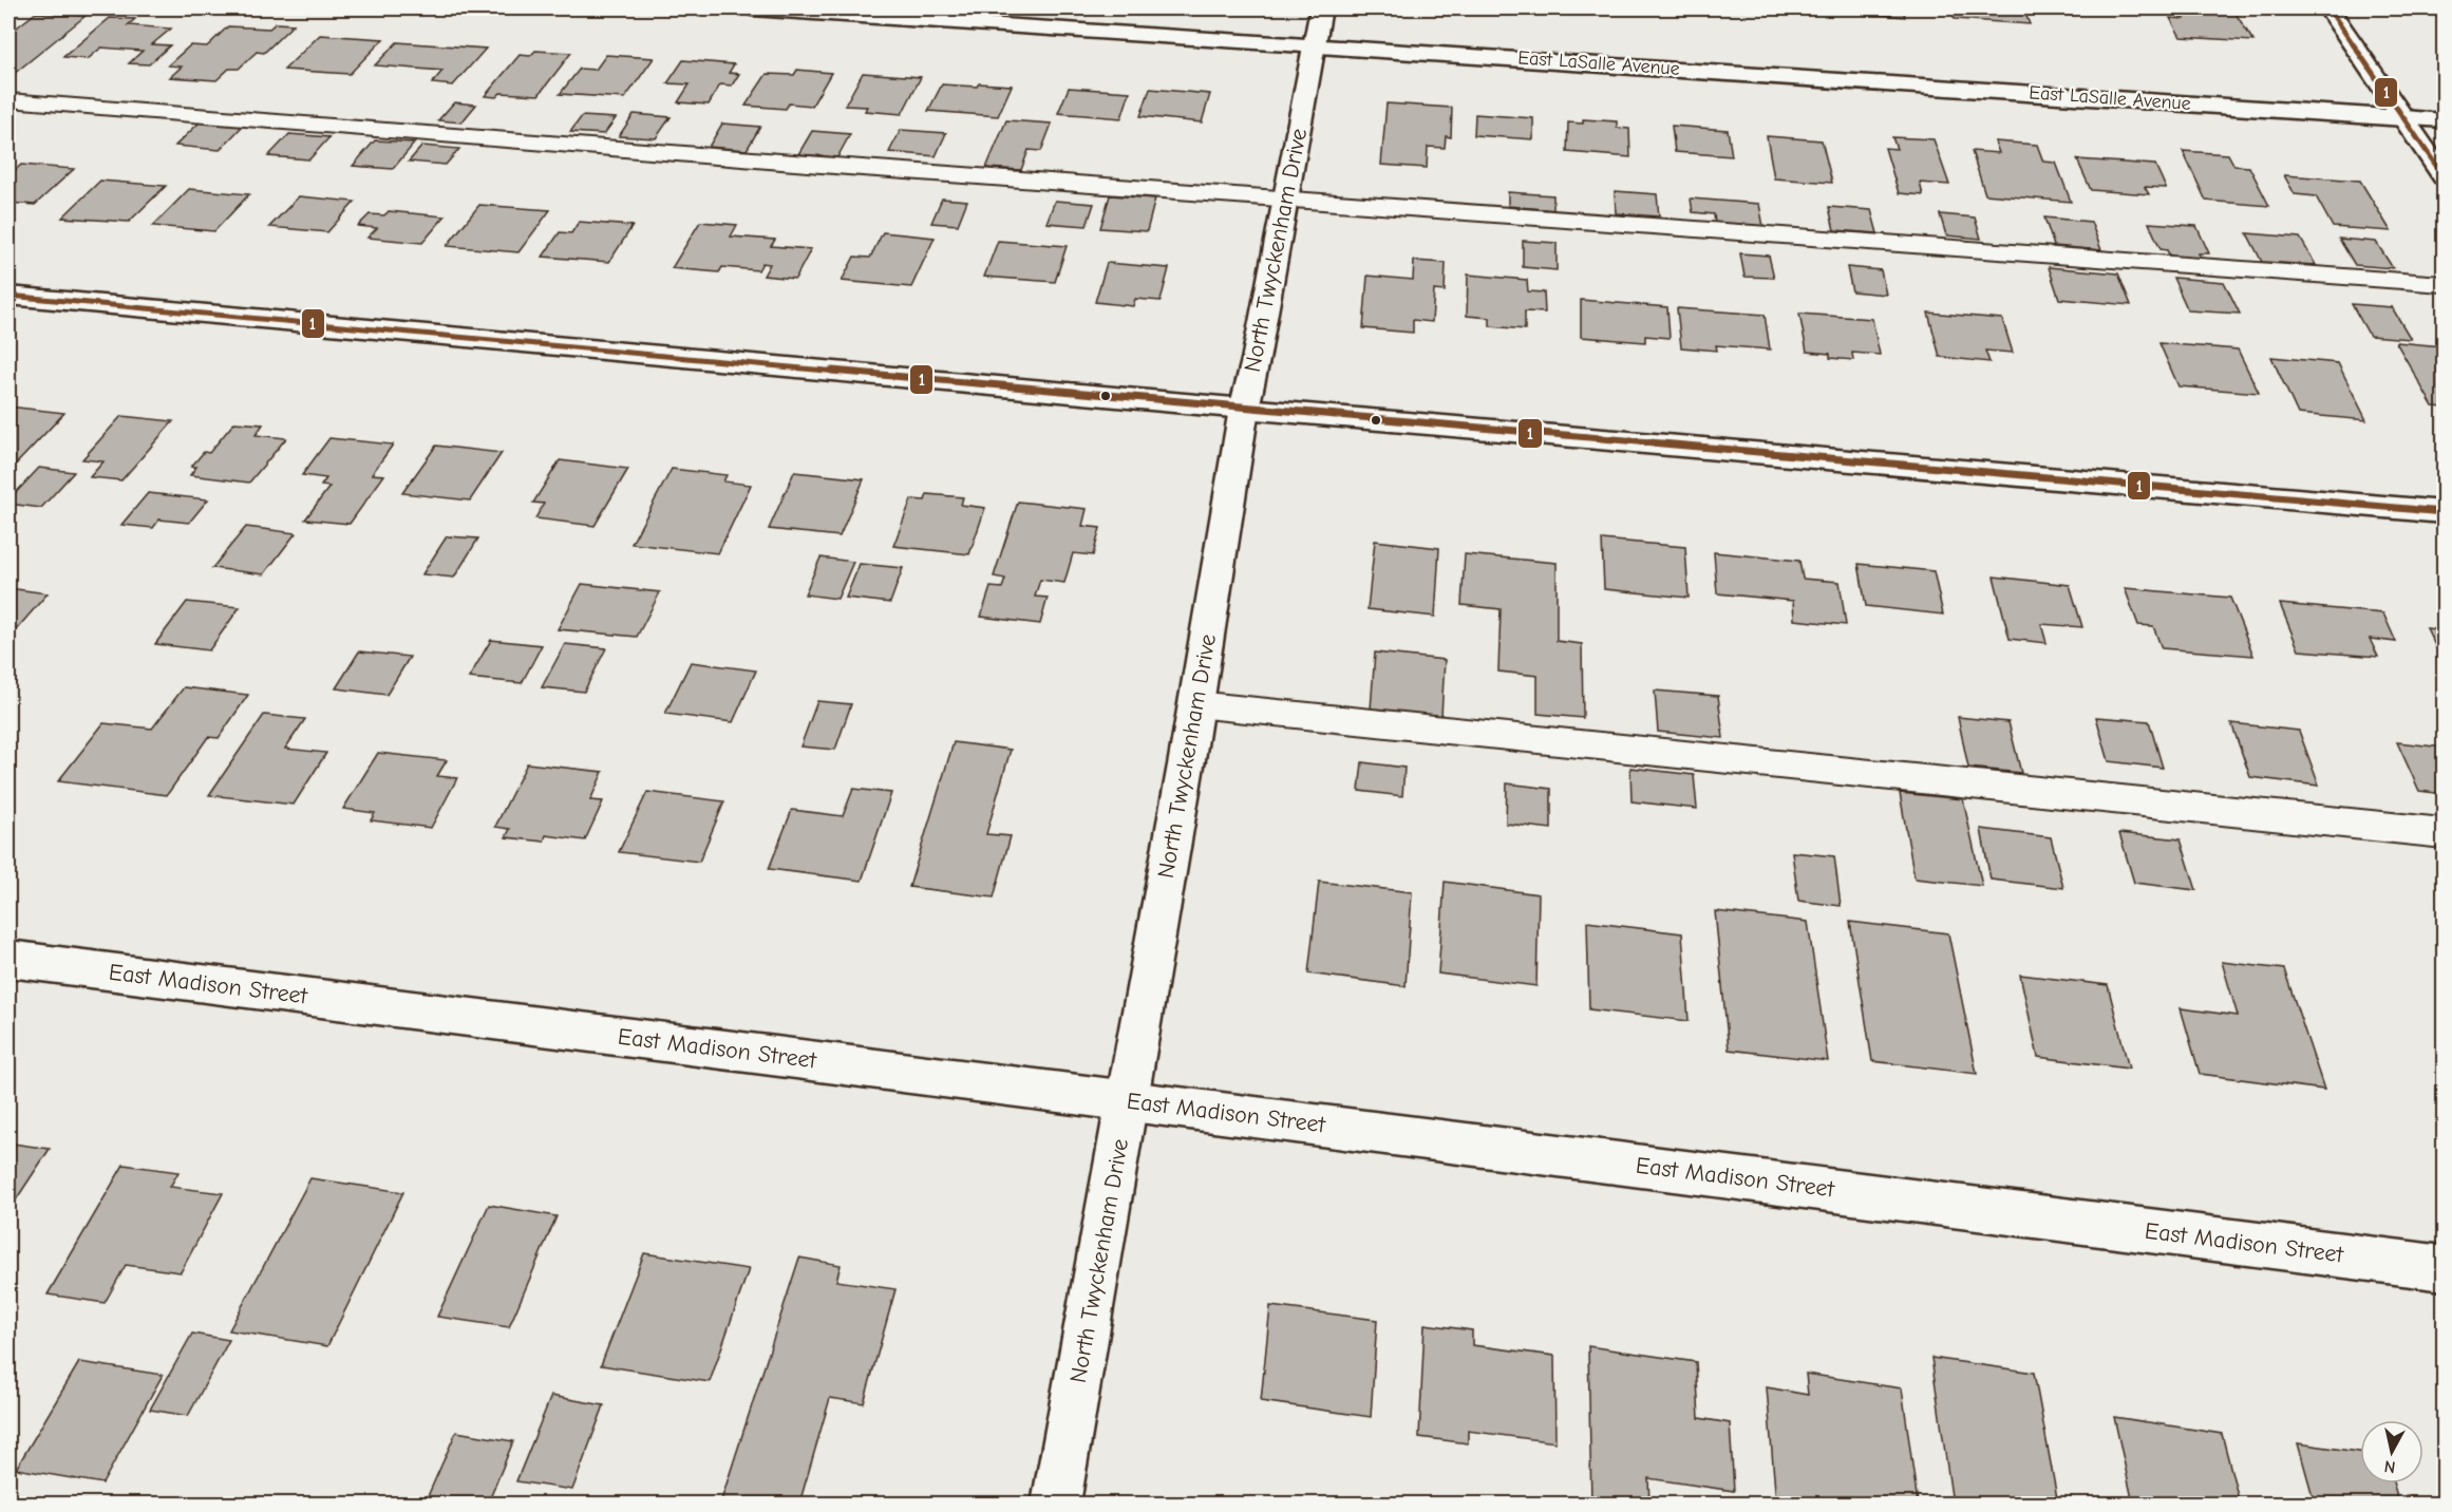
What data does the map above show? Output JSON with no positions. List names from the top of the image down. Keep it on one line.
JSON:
{"streets":{"street":["East LaSalle Avenue","North Twyckenham Drive","East Madison Street"]},"crossings":[["East LaSalle Avenue","North Twyckenham Drive"],["North Twyckenham Drive","East Madison Street"]],"lines":["transit line 1"],"north":"bottom"}
